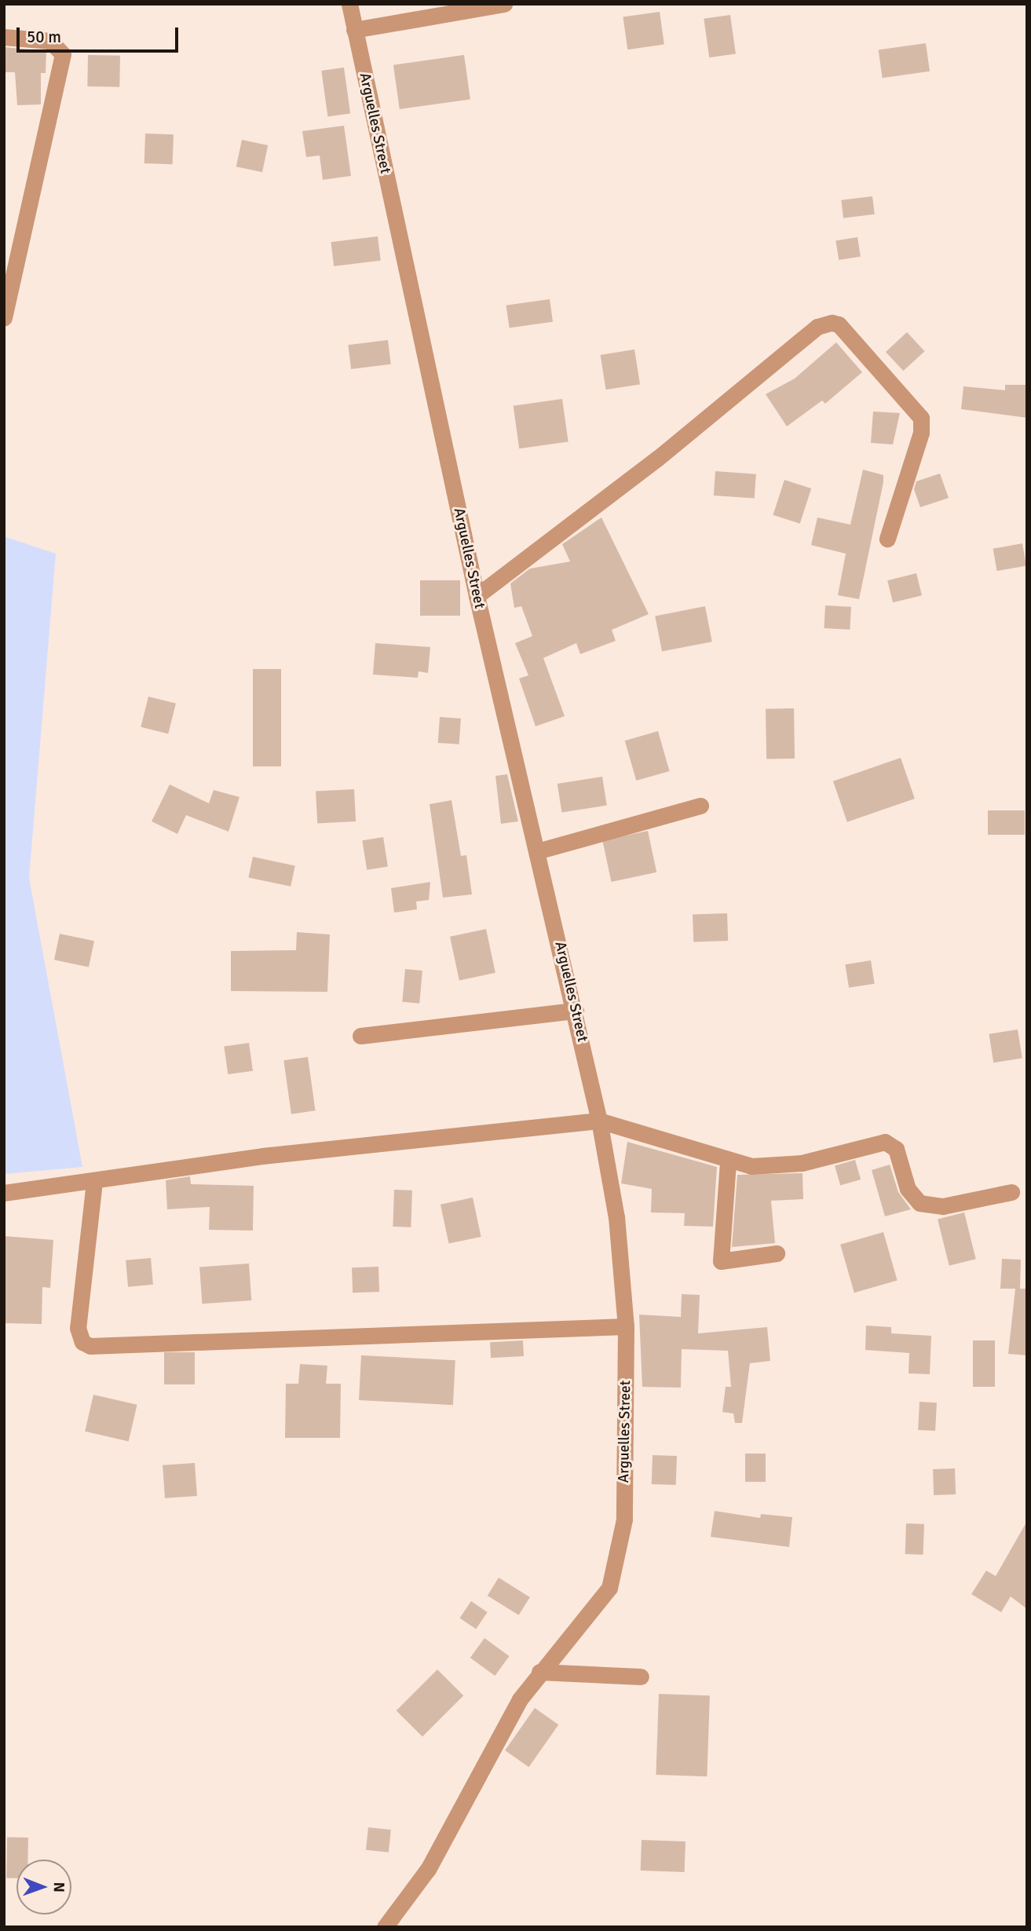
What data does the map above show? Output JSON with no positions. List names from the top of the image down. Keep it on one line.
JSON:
{"streets":{"street":["Arguelles Street"]},"scale_bar":"50 m","north":"right"}
